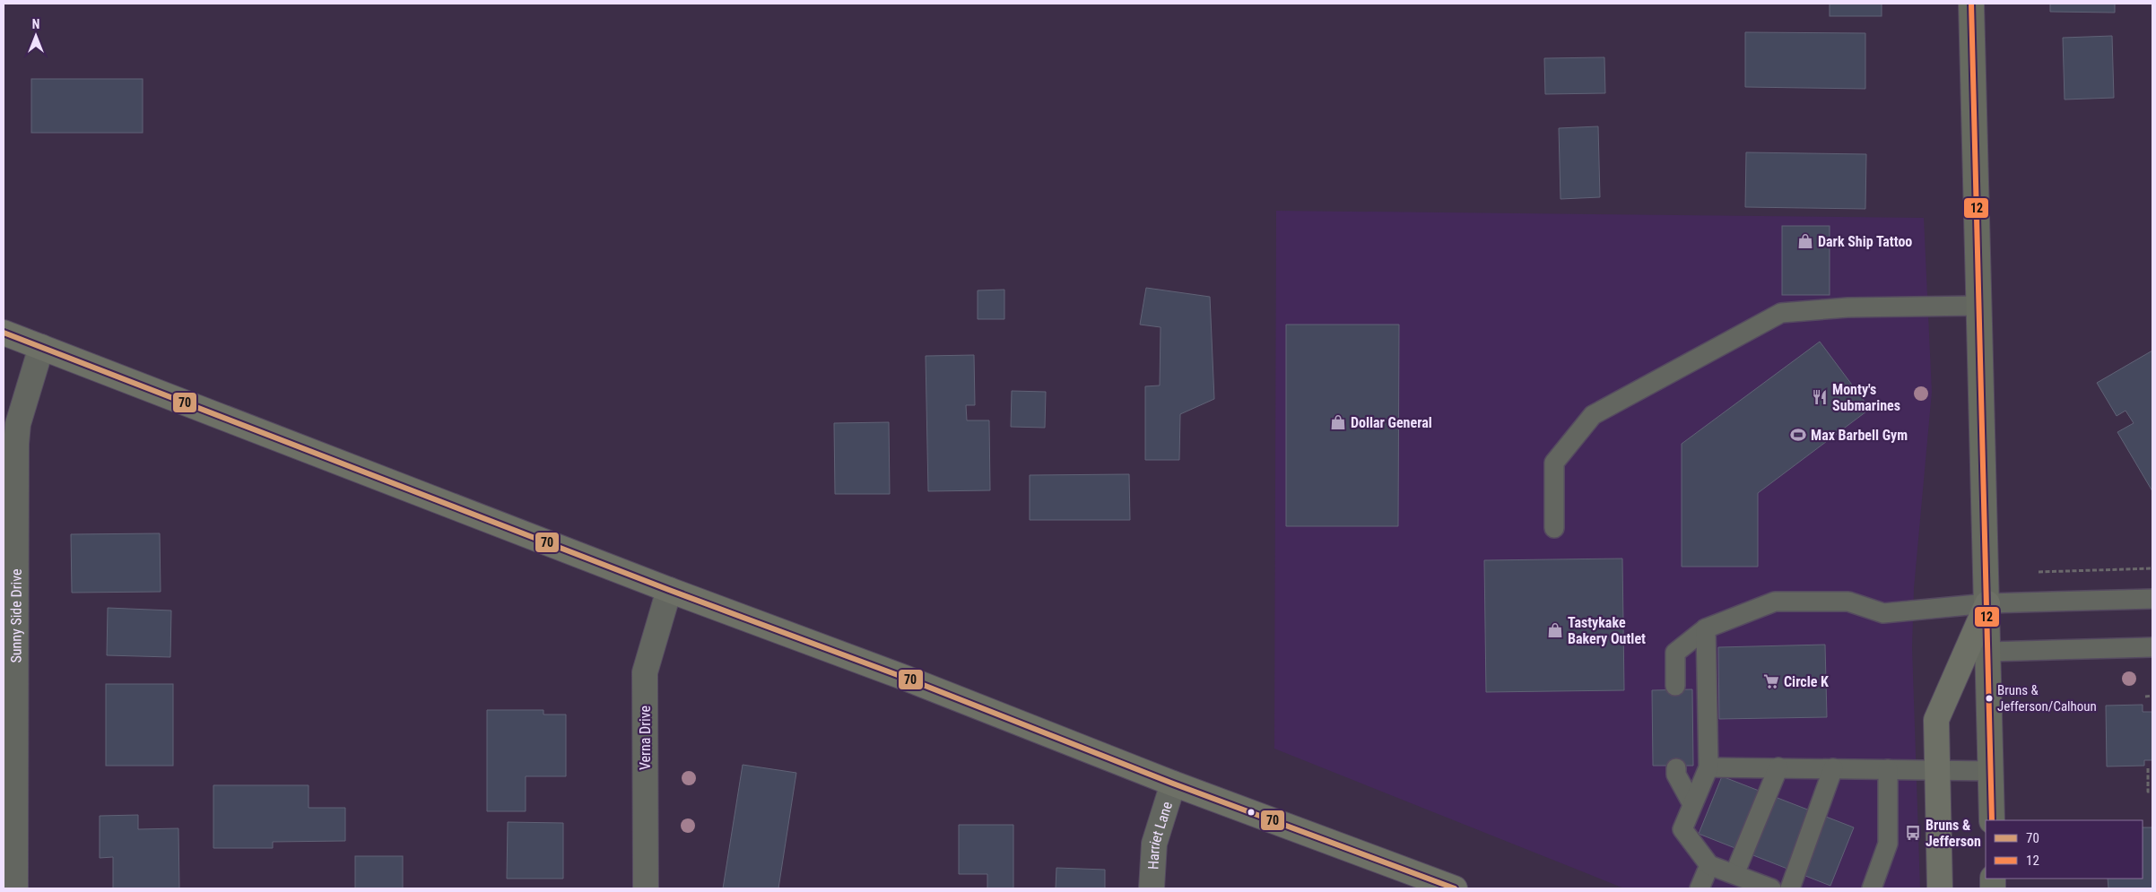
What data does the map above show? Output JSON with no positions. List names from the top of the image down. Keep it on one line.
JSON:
{"streets":{"street":["Sunny Side Drive","Verna Drive","Harriet Lane"]},"places":{"shop":["Dark Ship Tattoo","Dollar General","Tastykake Bakery Outlet"],"restaurant":["Monty's Submarines"],"sports":["Max Barbell Gym"],"supermarket":["Circle K"],"other":["Bruns & Jefferson/Calhoun"],"bus stop":["Bruns & Jefferson"]},"lines":["transit line 12","transit line 70"],"legend":["70","12"],"north":"top"}
